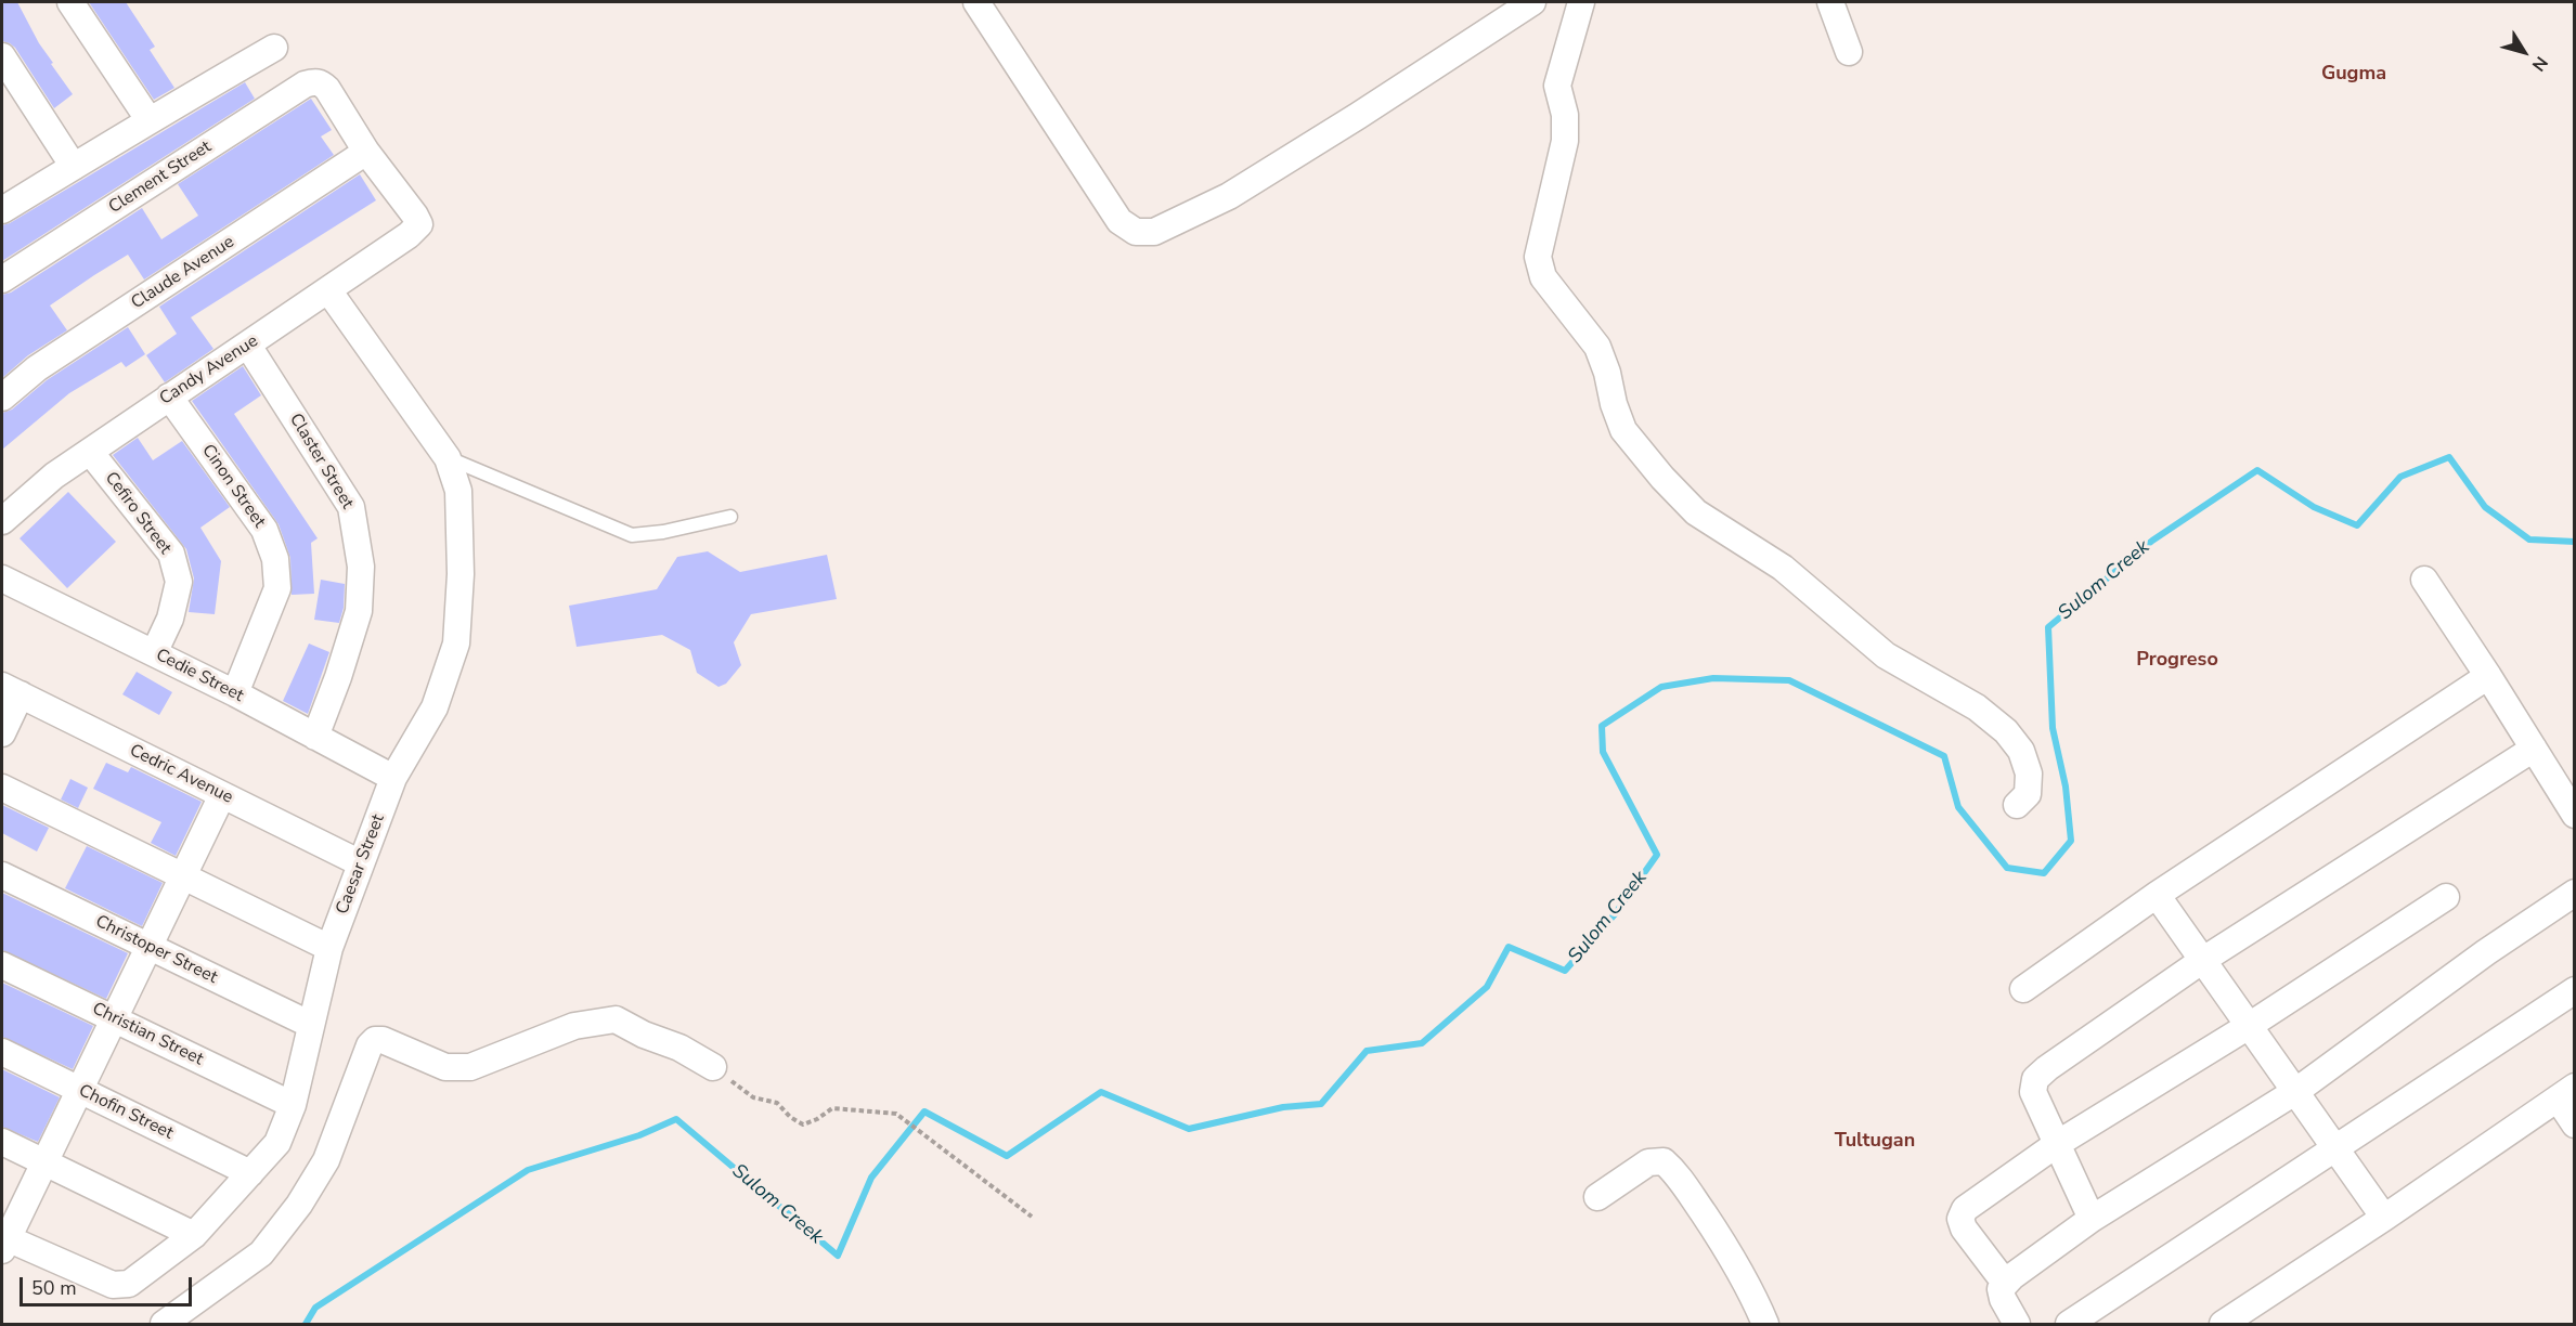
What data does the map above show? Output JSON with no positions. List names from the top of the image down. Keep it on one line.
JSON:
{"streets":{"street":["Clement Street","Claude Avenue","Candy Avenue","Claster Street","Cinon Street","Cefiro Street","Cedie Street","Cedric Avenue","Caesar Street","Christoper Street","Christian Street","Chofin Street"]},"crossings":[["Clement Street","Claude Avenue"],["Clement Street","Candy Avenue"],["Claude Avenue","Candy Avenue"],["Candy Avenue","Claster Street"],["Candy Avenue","Cinon Street"],["Candy Avenue","Cefiro Street"],["Candy Avenue","Caesar Street"],["Claster Street","Cedie Street"],["Cinon Street","Cedie Street"],["Cefiro Street","Cedie Street"],["Cedie Street","Caesar Street"],["Cedric Avenue","Caesar Street"],["Caesar Street","Christoper Street"],["Caesar Street","Christian Street"],["Caesar Street","Chofin Street"]],"districts":["Gugma","Progreso","Tultugan"],"water":["Sulom Creek"],"scale_bar":"50 m","north":"bottom right"}
